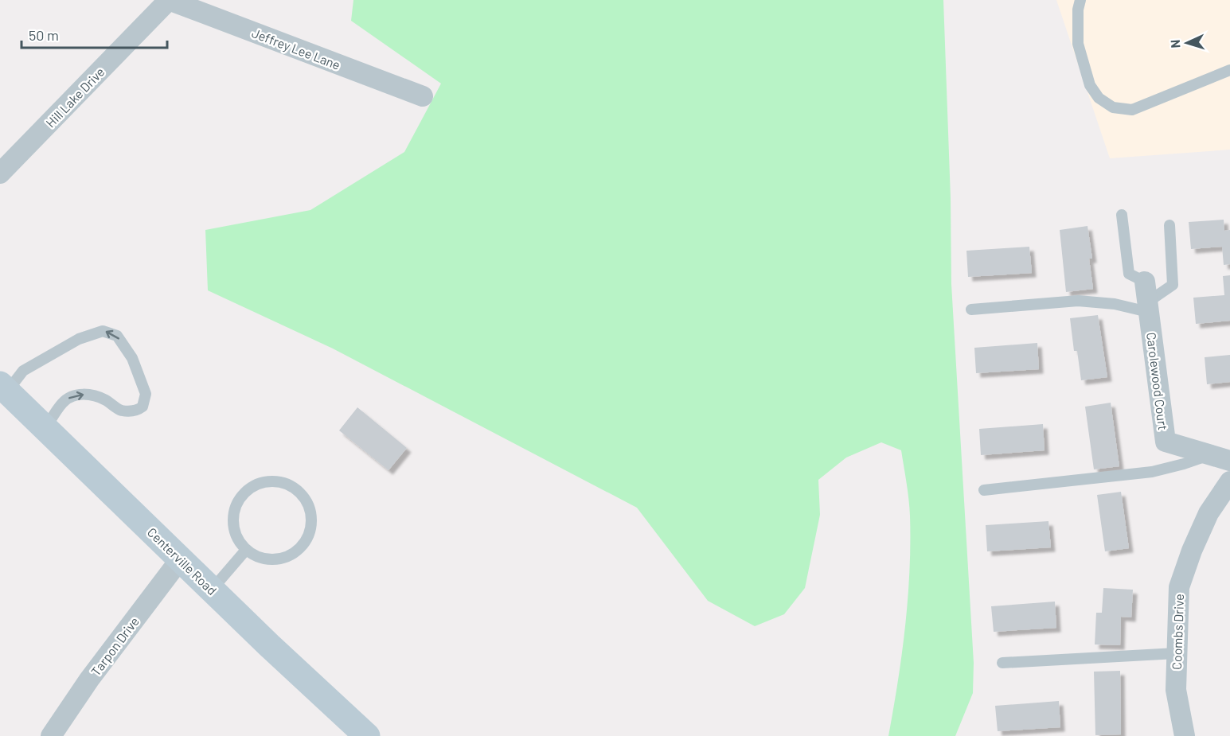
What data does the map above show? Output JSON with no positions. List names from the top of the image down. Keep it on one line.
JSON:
{"streets":{"main road":["Centerville Road"],"street":["Jeffrey Lee Lane","Hill Lake Drive","Carolewood Court","Coombs Drive","Tarpon Drive"]},"crossings":[["Jeffrey Lee Lane","Hill Lake Drive"],["Centerville Road","Tarpon Drive"]],"scale_bar":"50 m","north":"left"}
